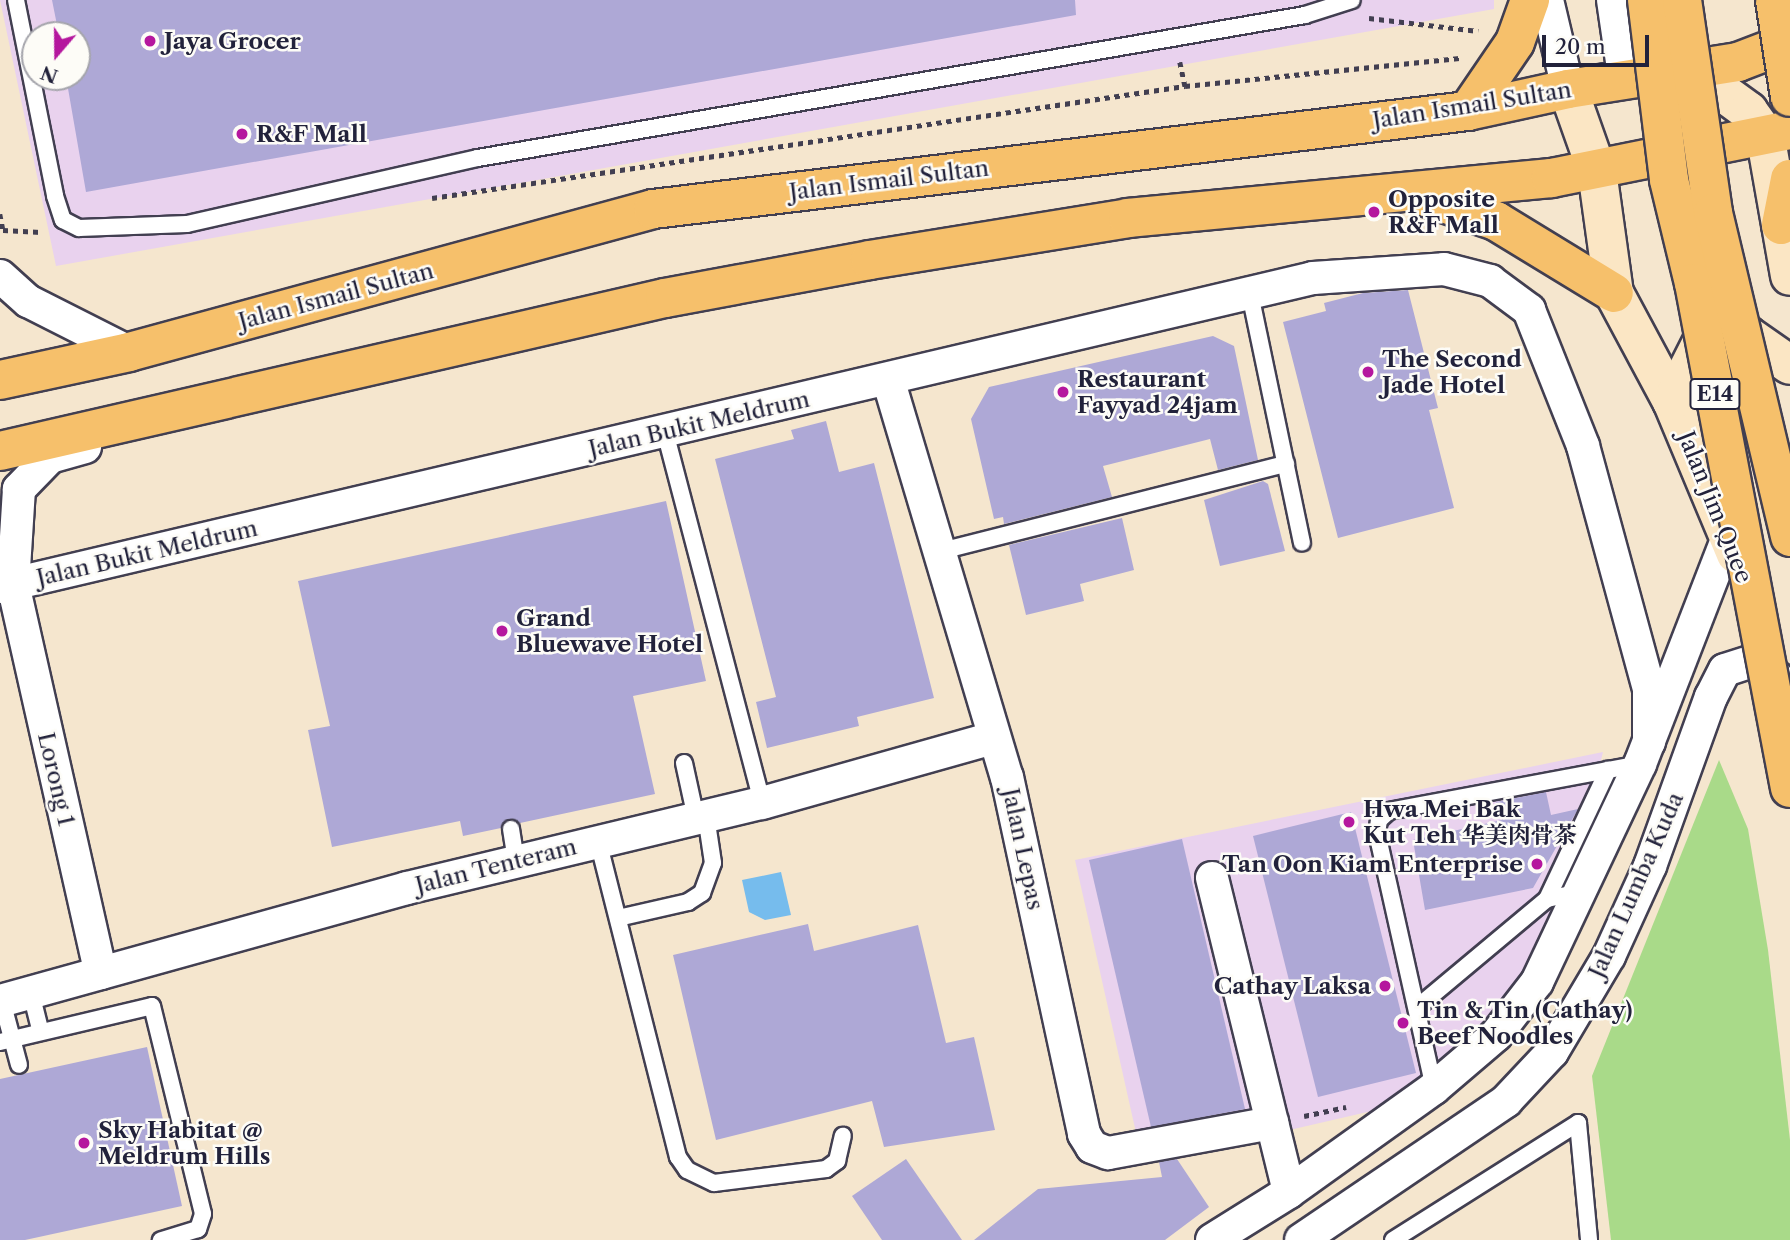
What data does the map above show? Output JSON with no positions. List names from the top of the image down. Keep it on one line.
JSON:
{"streets":{"main road":["Jalan Ismail Sultan","E14","Jalan Jim Quee"],"street":["Jalan Bukit Meldrum","Lorong 1","Jalan Lepas","Jalan Tenteram","Jalan Lumba Kuda"]},"crossings":[["Jalan Ismail Sultan","Jalan Jim Quee"],["Jalan Bukit Meldrum","Lorong 1"],["Jalan Bukit Meldrum","Jalan Lepas"],["Jalan Bukit Meldrum","Jalan Lumba Kuda"],["Jalan Jim Quee","Jalan Lumba Kuda"],["Lorong 1","Jalan Tenteram"],["Jalan Lepas","Jalan Tenteram"]],"places":["Jaya Grocer","R&F Mall","Opposite R&F Mall","The Second Jade Hotel","Restaurant Fayyad 24jam","Grand Bluewave Hotel","Hwa Mei Bak Kut Teh 华美肉骨茶","Tan Oon Kiam Enterprise","Cathay Laksa","Tin & Tin (Cathay) Beef Noodles","Sky Habitat @ Meldrum Hills"],"scale_bar":"20 m","north":"bottom"}
